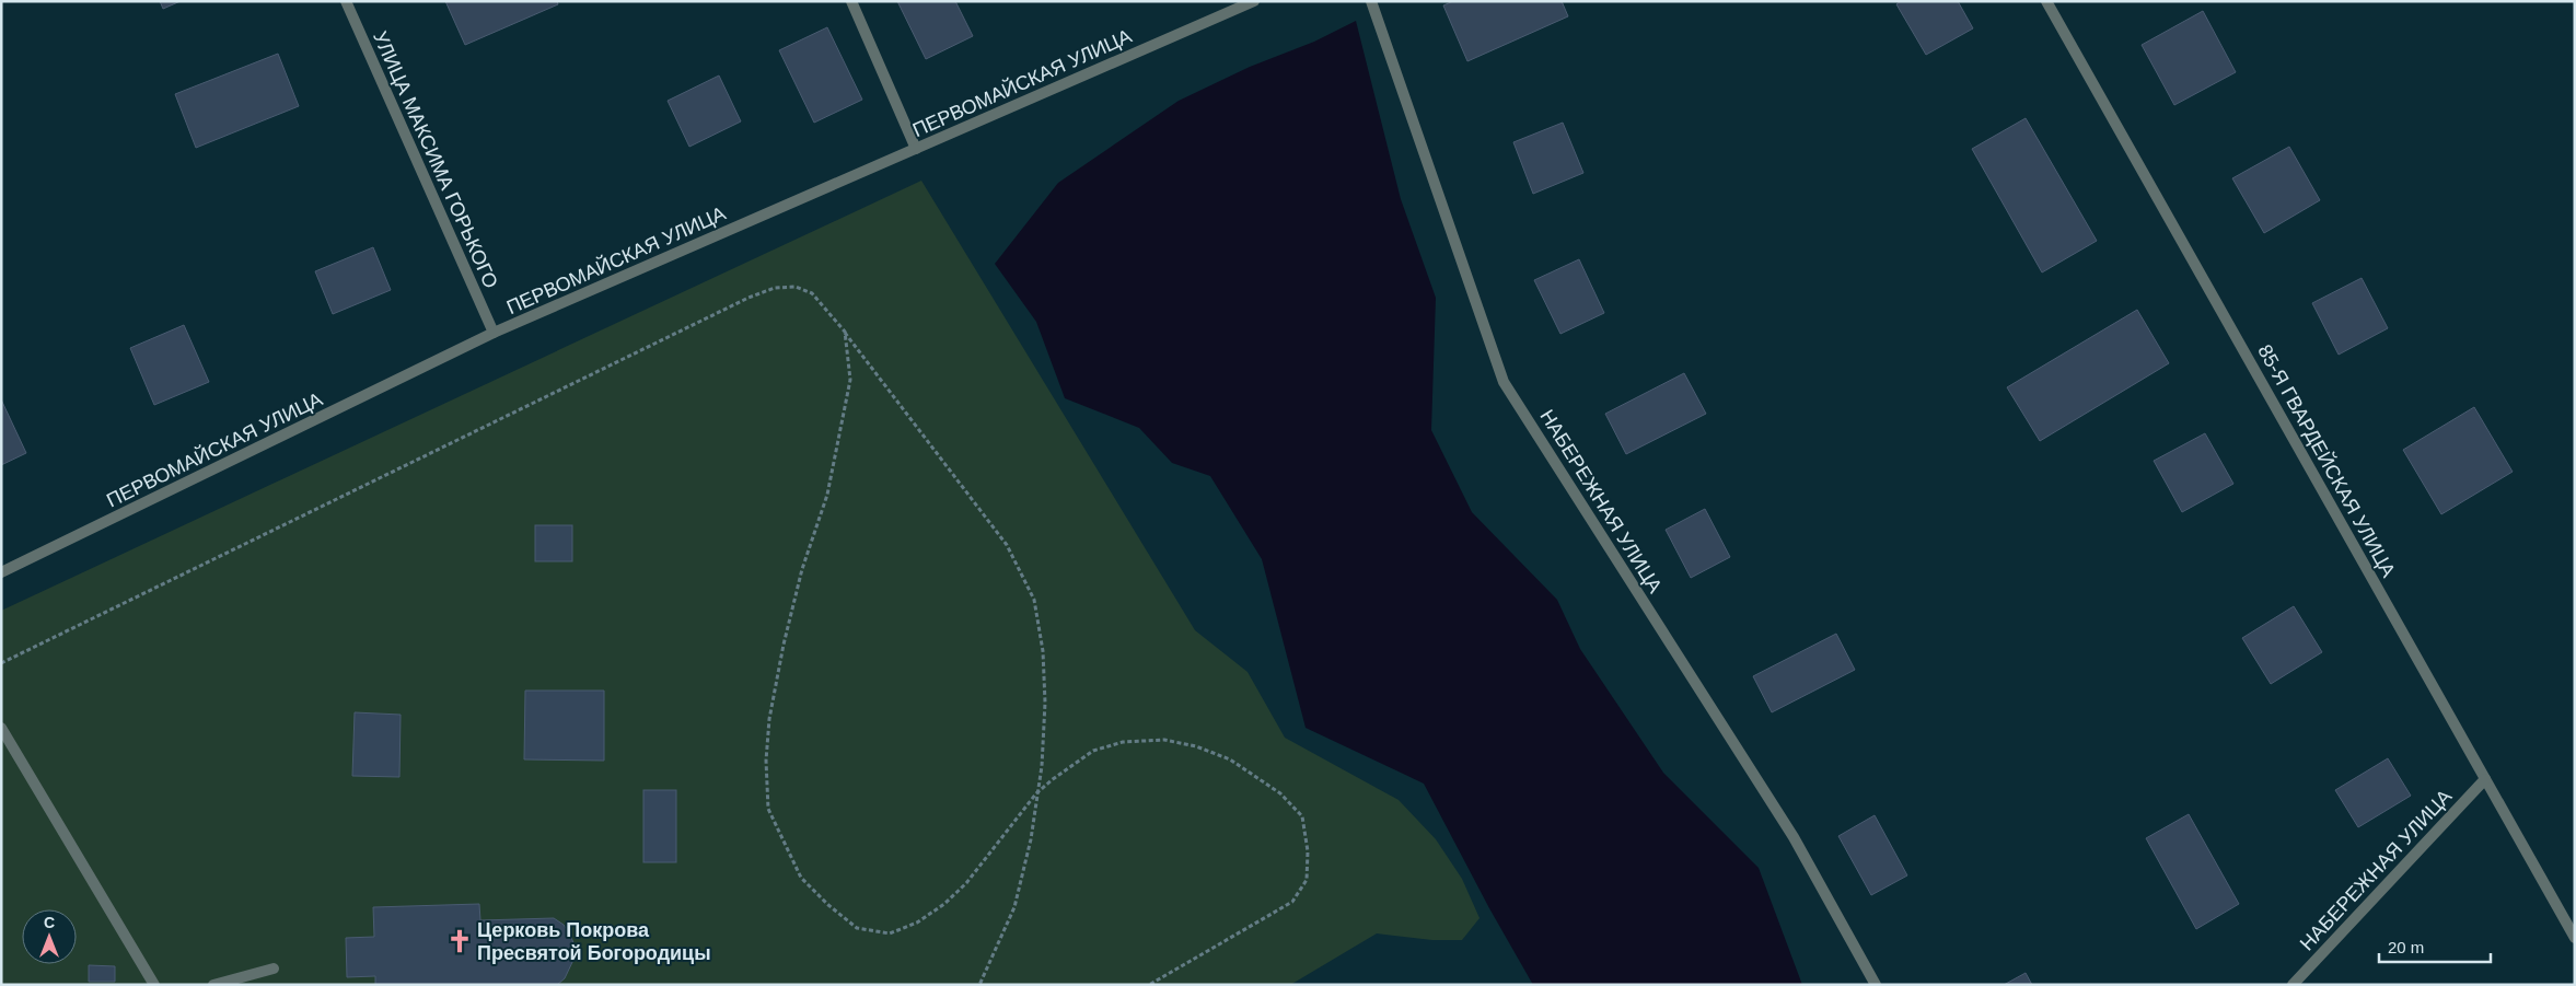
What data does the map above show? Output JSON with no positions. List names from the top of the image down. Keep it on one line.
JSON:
{"streets":{"street":["ПЕРВОМАЙСКАЯ УЛИЦА","УЛИЦА МАКСИМА ГОРЬКОГО","85-Я ГВАРДЕЙСКАЯ УЛИЦА","НАБЕРЕЖНАЯ УЛИЦА"]},"crossings":[["ПЕРВОМАЙСКАЯ УЛИЦА","УЛИЦА МАКСИМА ГОРЬКОГО"],["85-Я ГВАРДЕЙСКАЯ УЛИЦА","НАБЕРЕЖНАЯ УЛИЦА"]],"places":{"church":["Церковь Покрова Пресвятой Богородицы"]},"scale_bar":"20 m","north":"top"}
